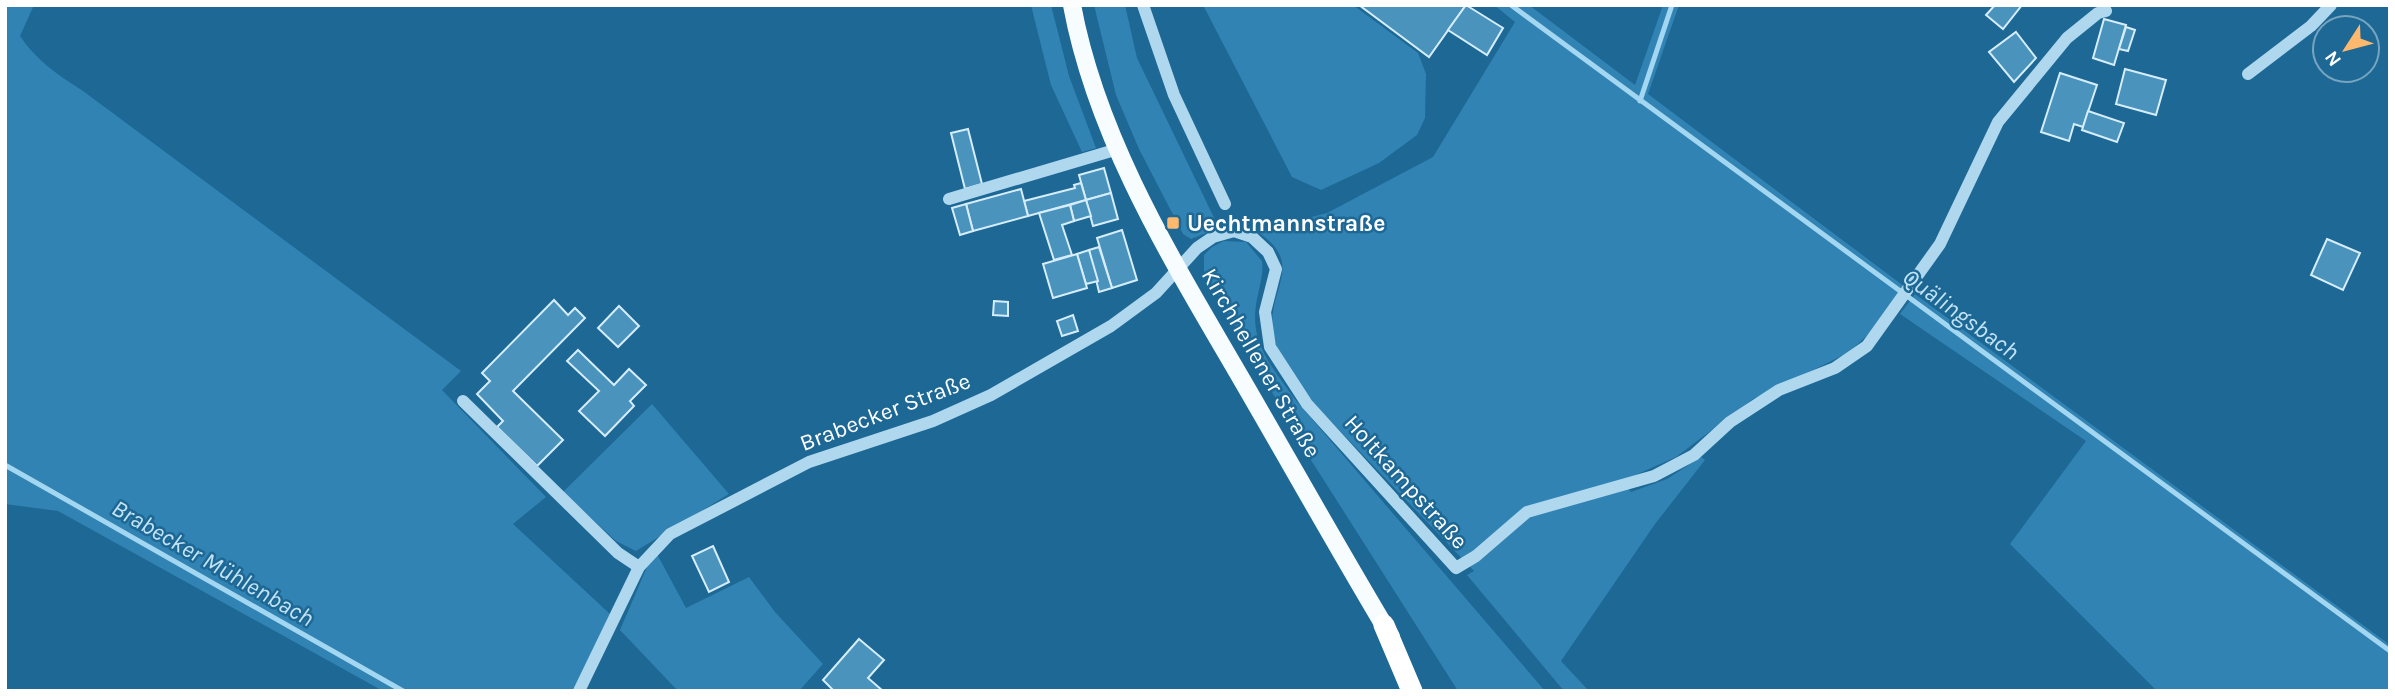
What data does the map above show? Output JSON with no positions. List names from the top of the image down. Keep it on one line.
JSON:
{"streets":{"main road":["Kirchhellener Straße"],"street":["Brabecker Straße","Holtkampstraße"]},"crossings":[["Kirchhellener Straße","Brabecker Straße"],["Kirchhellener Straße","Holtkampstraße"],["Brabecker Straße","Holtkampstraße"]],"water":["Quälingsbach","Brabecker Mühlenbach"],"places":{"transit":["Uechtmannstraße"]},"north":"bottom left"}
